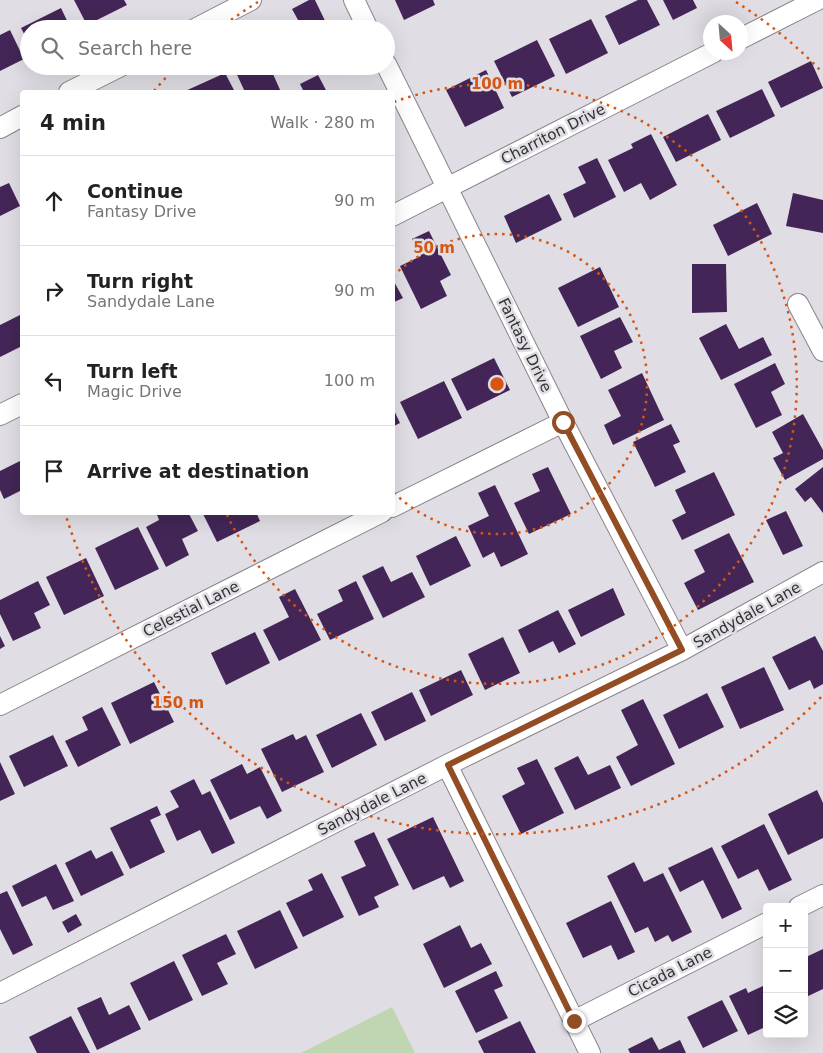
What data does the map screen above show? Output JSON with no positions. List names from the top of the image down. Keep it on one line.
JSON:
{"streets":{"street":["Charriton Drive","Fantasy Drive","Celestial Lane","Sandydale Lane","Cicada Lane"]},"crossings":[["Charriton Drive","Fantasy Drive"],["Fantasy Drive","Sandydale Lane"]],"north":"bottom right","page":{"search":"Search here","heading":["4 min","Walk · 280 m"],"list":[["Continue","Fantasy Drive","90 m"],["Turn right","Sandydale Lane","90 m"],["Turn left","Magic Drive","100 m"],"Arrive at destination"],"map_buttons":["+","−"]},"rings":["100 m","50 m","150 m"]}
